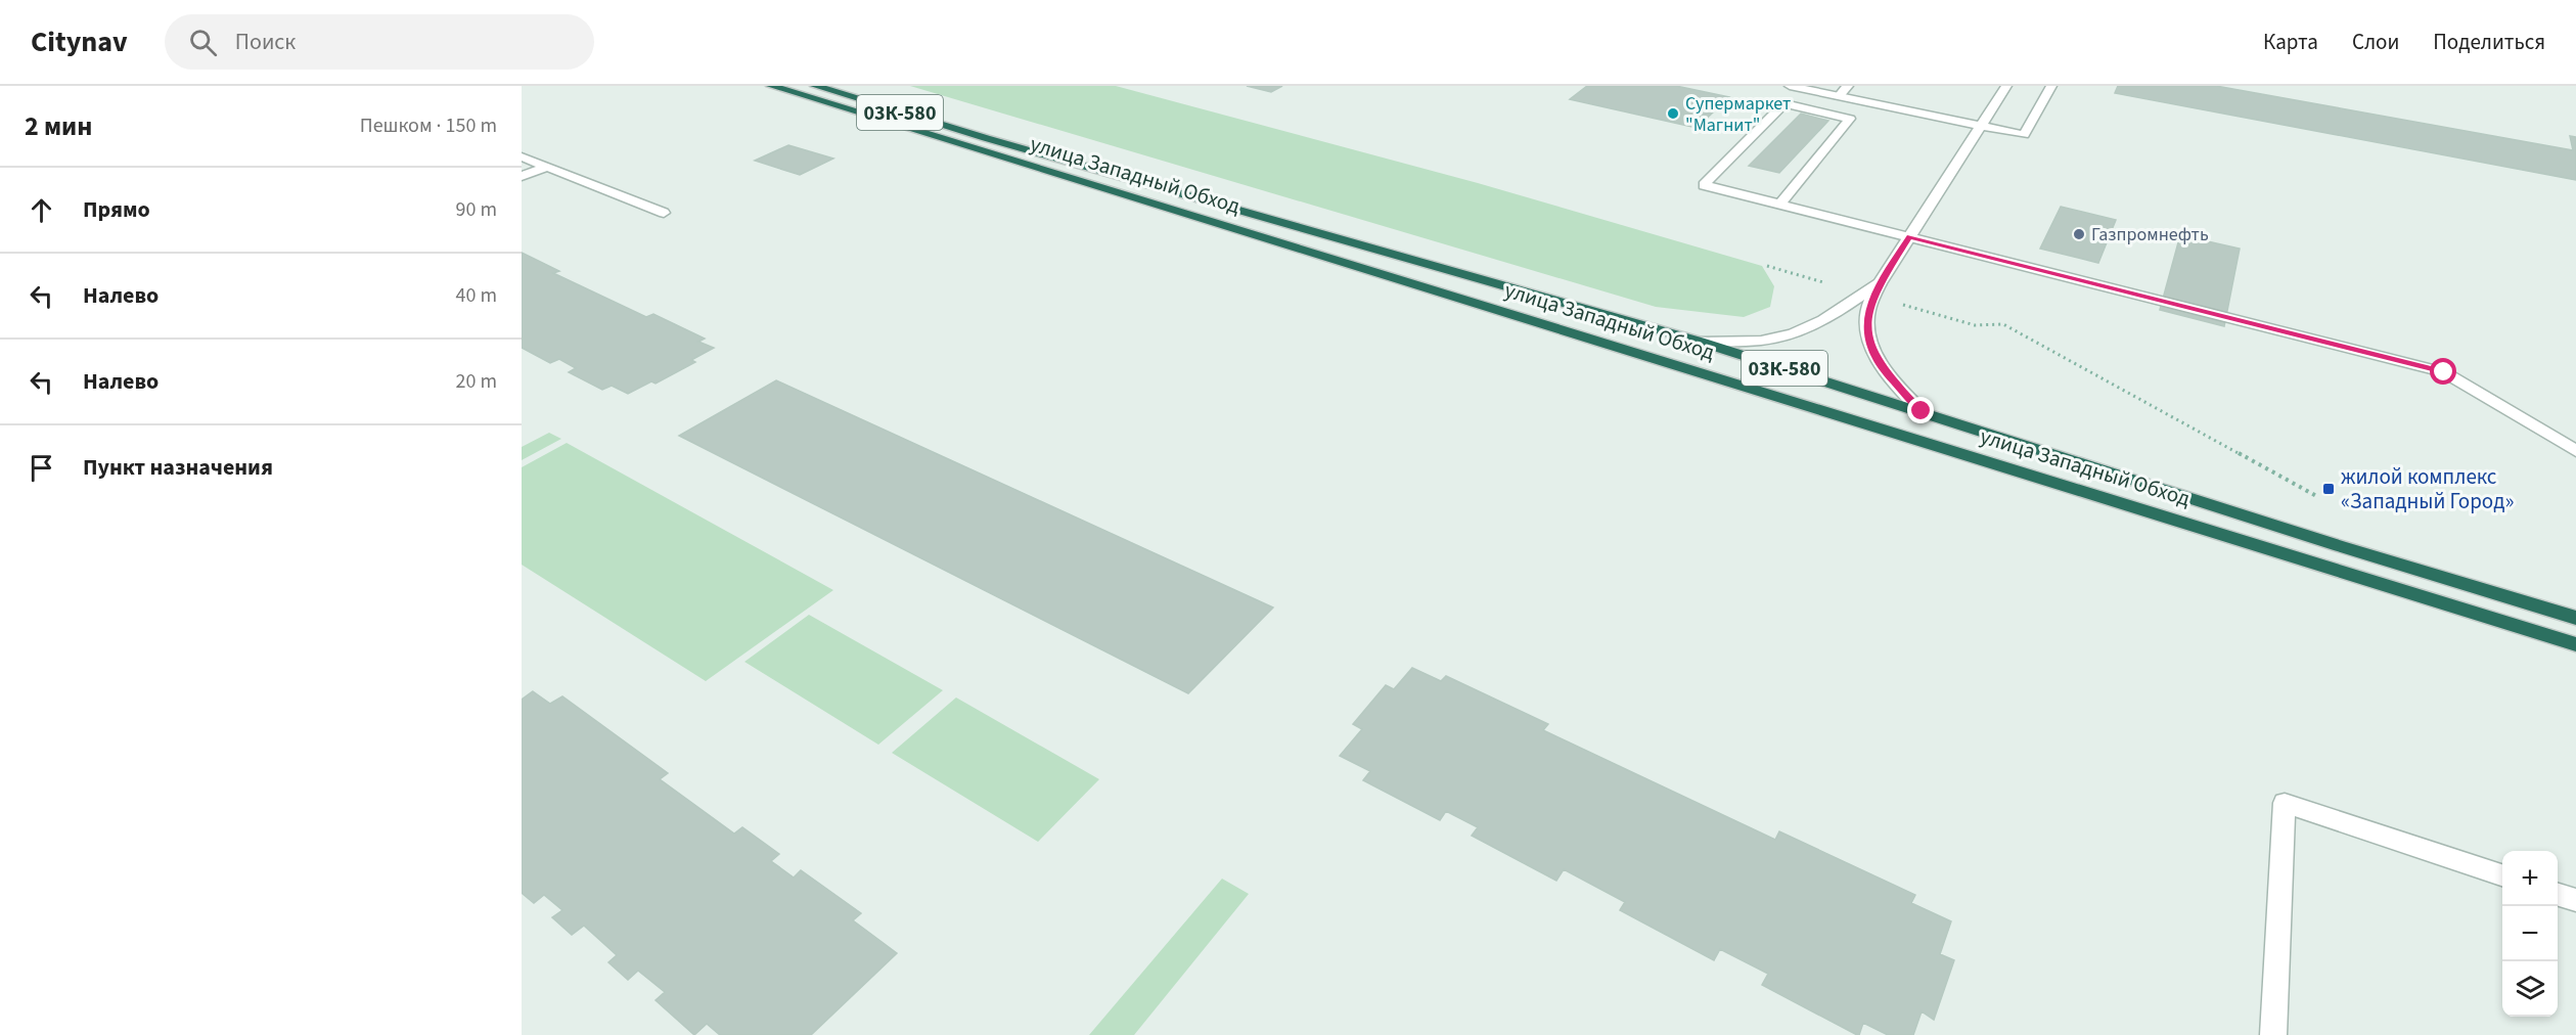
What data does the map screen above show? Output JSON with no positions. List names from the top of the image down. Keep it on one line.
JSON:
{"streets":{"highway":["03К-580","улица Западный Обход"]},"places":{"other":["Супермаркет \"Магнит\"","Газпромнефть"],"transit":["жилой комплекс «Западный Город»"]},"page":{"header":"Citynav","search":"Поиск","nav":["Карта","Слои","Поделиться"],"heading":["2 мин","Пешком · 150 m"],"list":[["Прямо","90 m"],["Налево","40 m"],["Налево","20 m"],"Пункт назначения"],"map_buttons":["+","−"]}}
